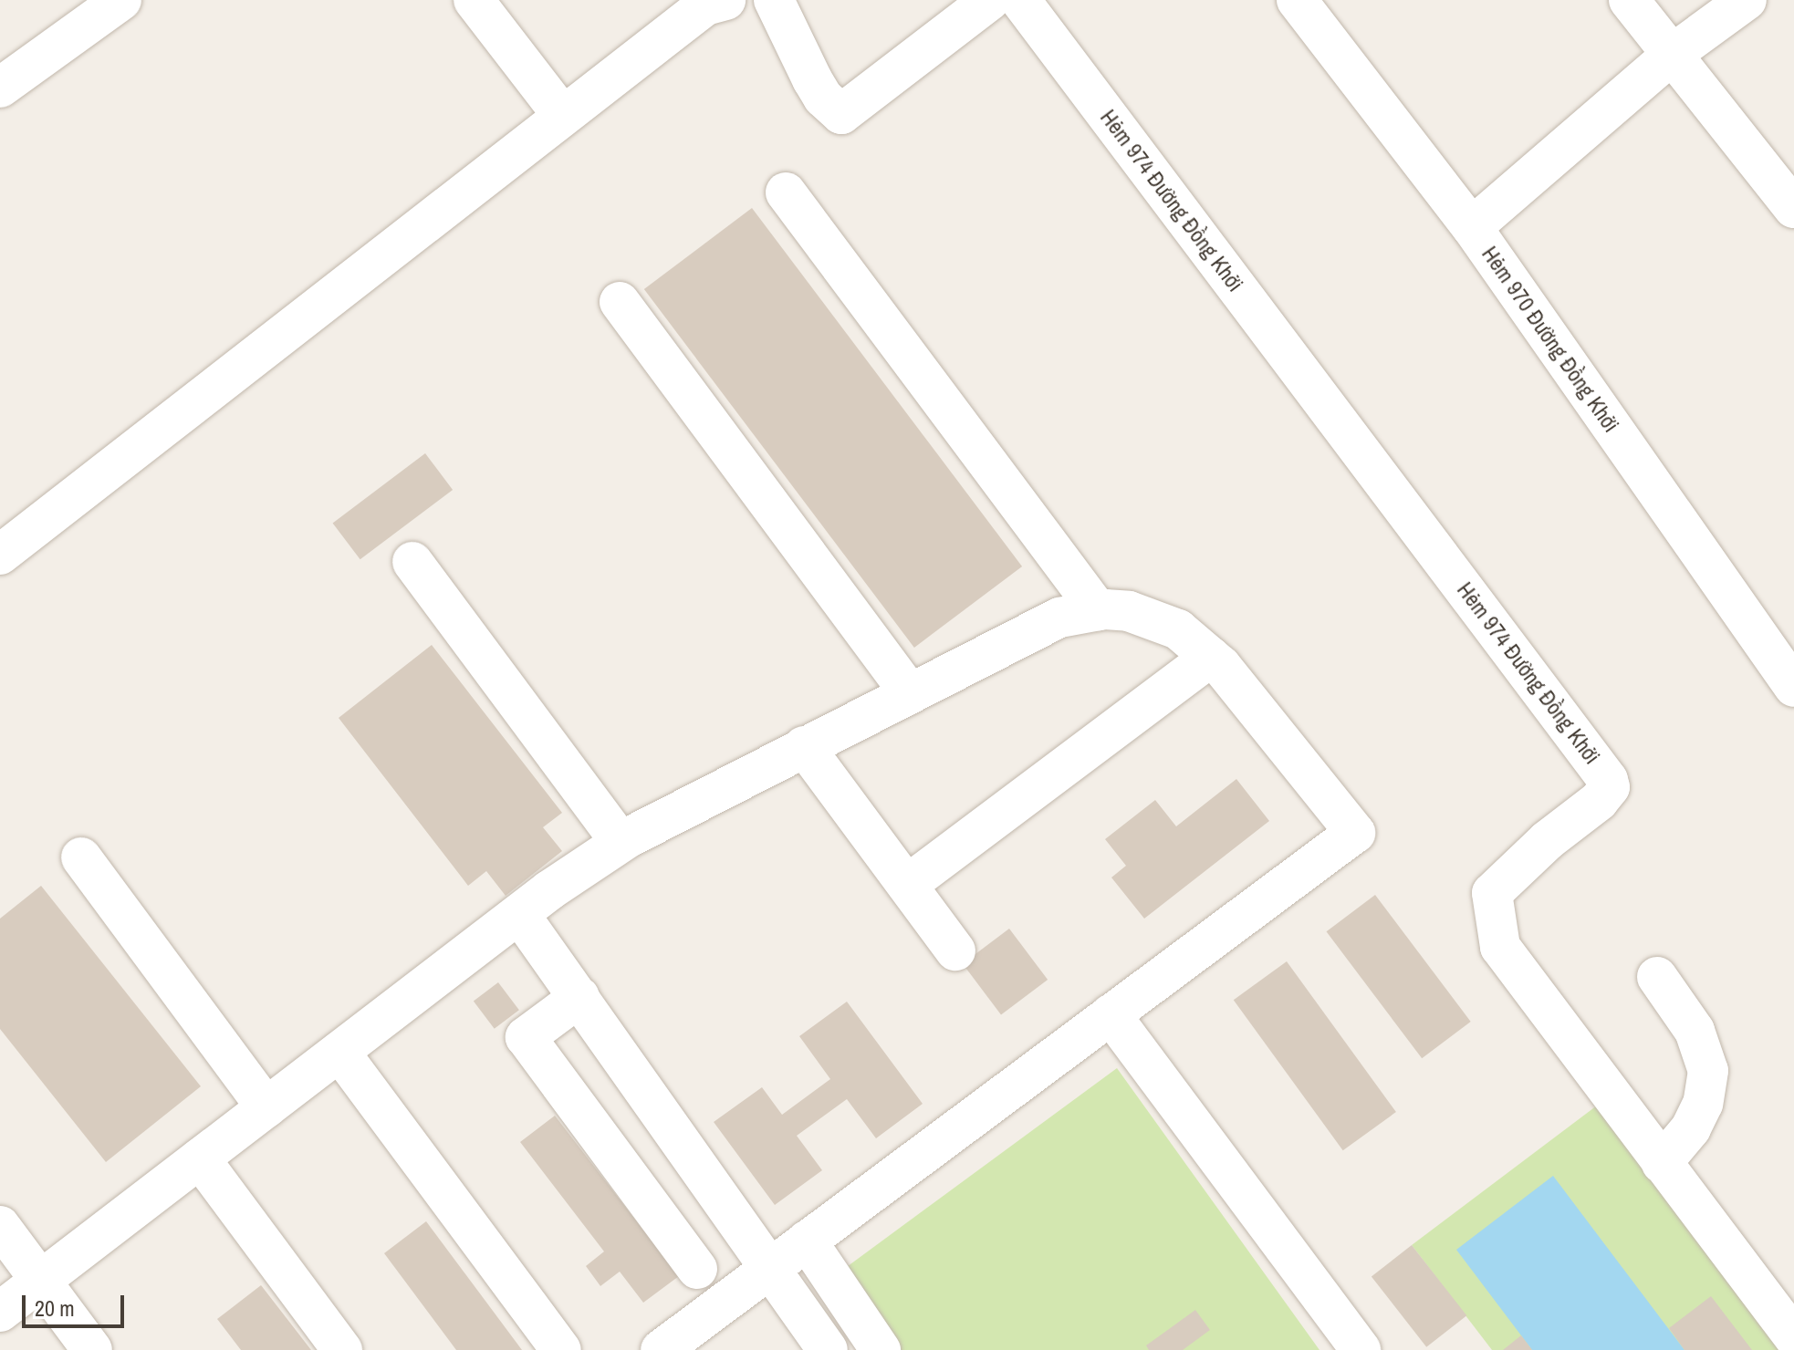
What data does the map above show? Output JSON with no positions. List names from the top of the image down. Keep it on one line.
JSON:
{"streets":{"street":["Hẻm 974 Đường Đồng Khởi","Hẻm 970 Đường Đồng Khởi"]},"scale_bar":"20 m"}
